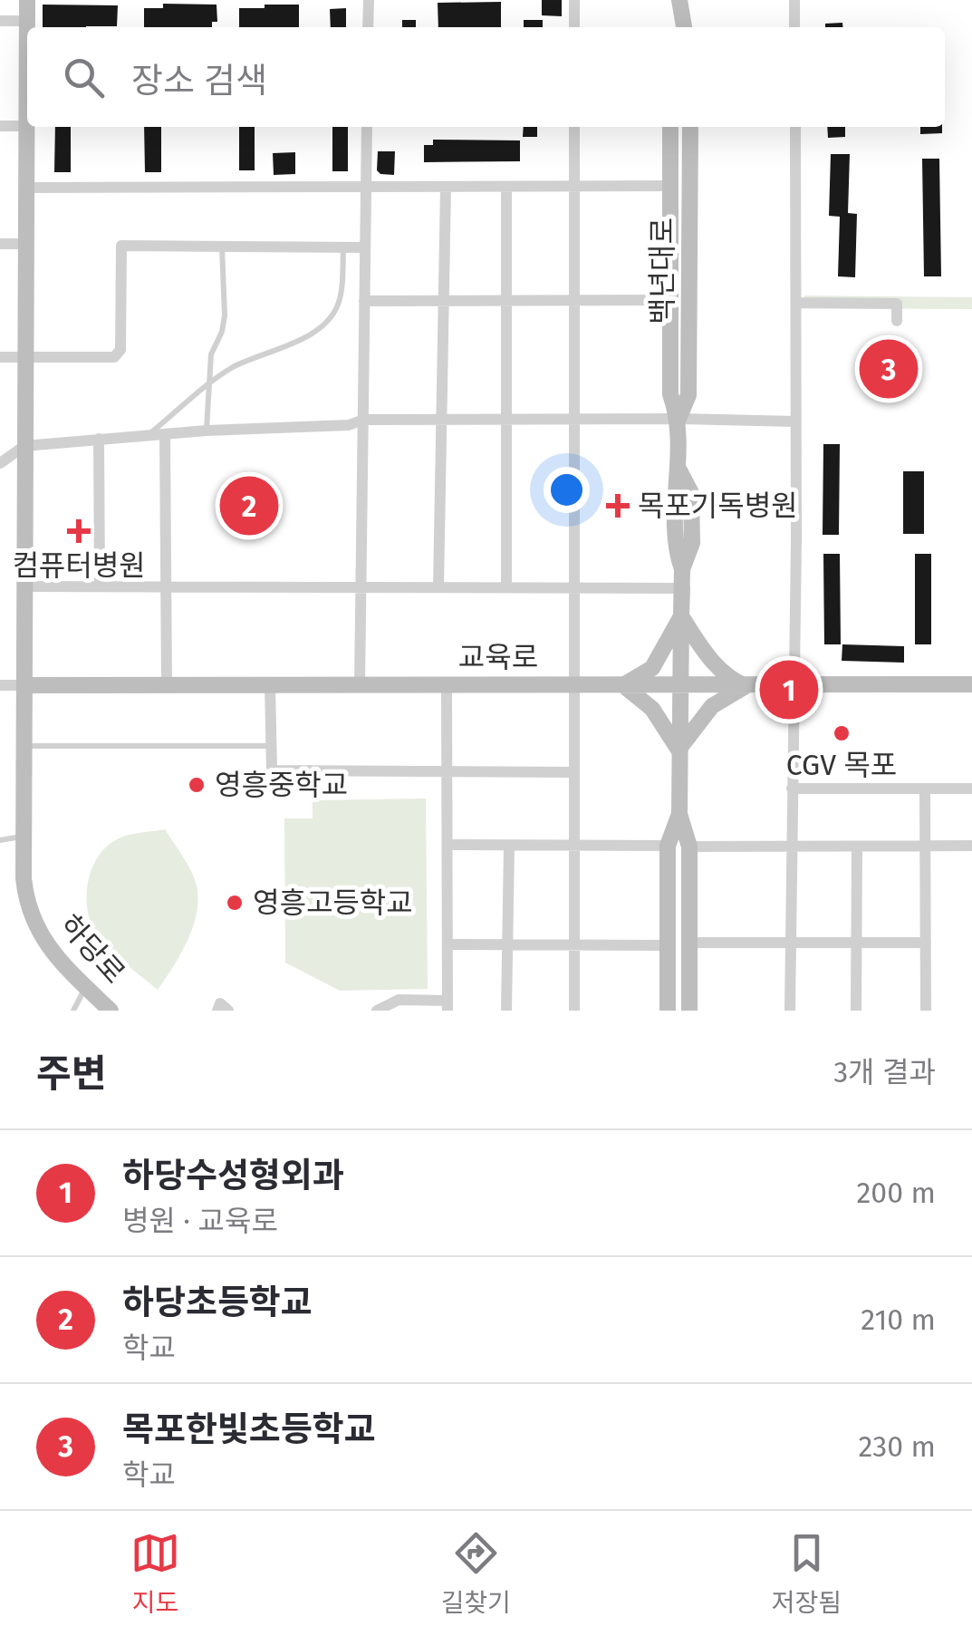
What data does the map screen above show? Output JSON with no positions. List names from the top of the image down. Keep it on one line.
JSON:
{"streets":{"street":["백년대로","교육로","하당로"]},"crossings":[["백년대로","교육로"],["교육로","하당로"]],"places":{"health":["목포기독병원","컴퓨터병원"],"other":["CGV 목포","영흥중학교","영흥고등학교"]},"page":{"search":"장소 검색","pins":["3","2","1"],"heading":["주변","3개 결과"],"list":[{"mark":"1","name":"하당수성형외과","note":"병원 · 교육로","value":"200 m"},{"mark":"2","name":"하당초등학교","note":"학교","value":"210 m"},{"mark":"3","name":"목포한빛초등학교","note":"학교","value":"230 m"}],"nav":["지도","길찾기","저장됨"]}}
